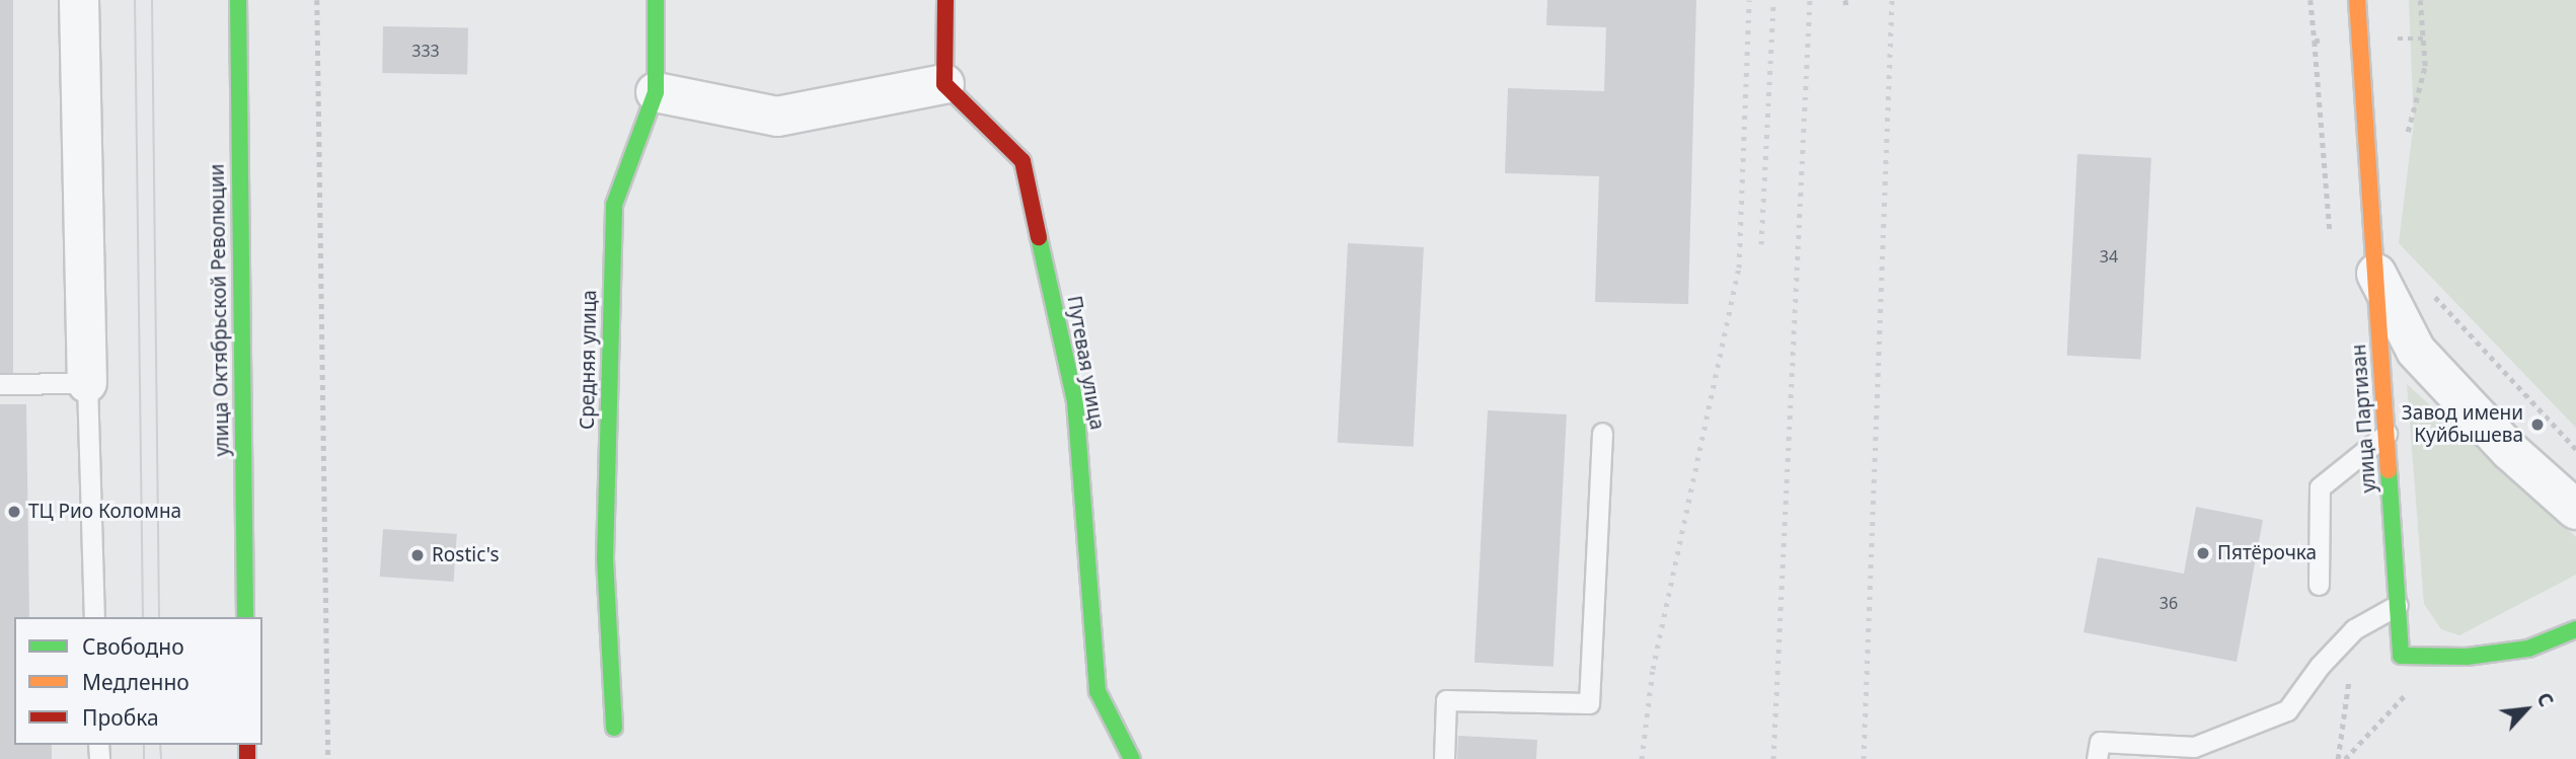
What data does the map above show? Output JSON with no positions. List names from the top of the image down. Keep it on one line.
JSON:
{"streets":{"street":["улица Октябрьской Революции","Средняя улица","Путевая улица","улица Партизан"]},"places":["Завод имени Куйбышева","ТЦ Рио Коломна","Пятёрочка","Rostic's"],"house_numbers":["333","34","36"],"legend":["Свободно","Медленно","Пробка"],"north":"top right"}
